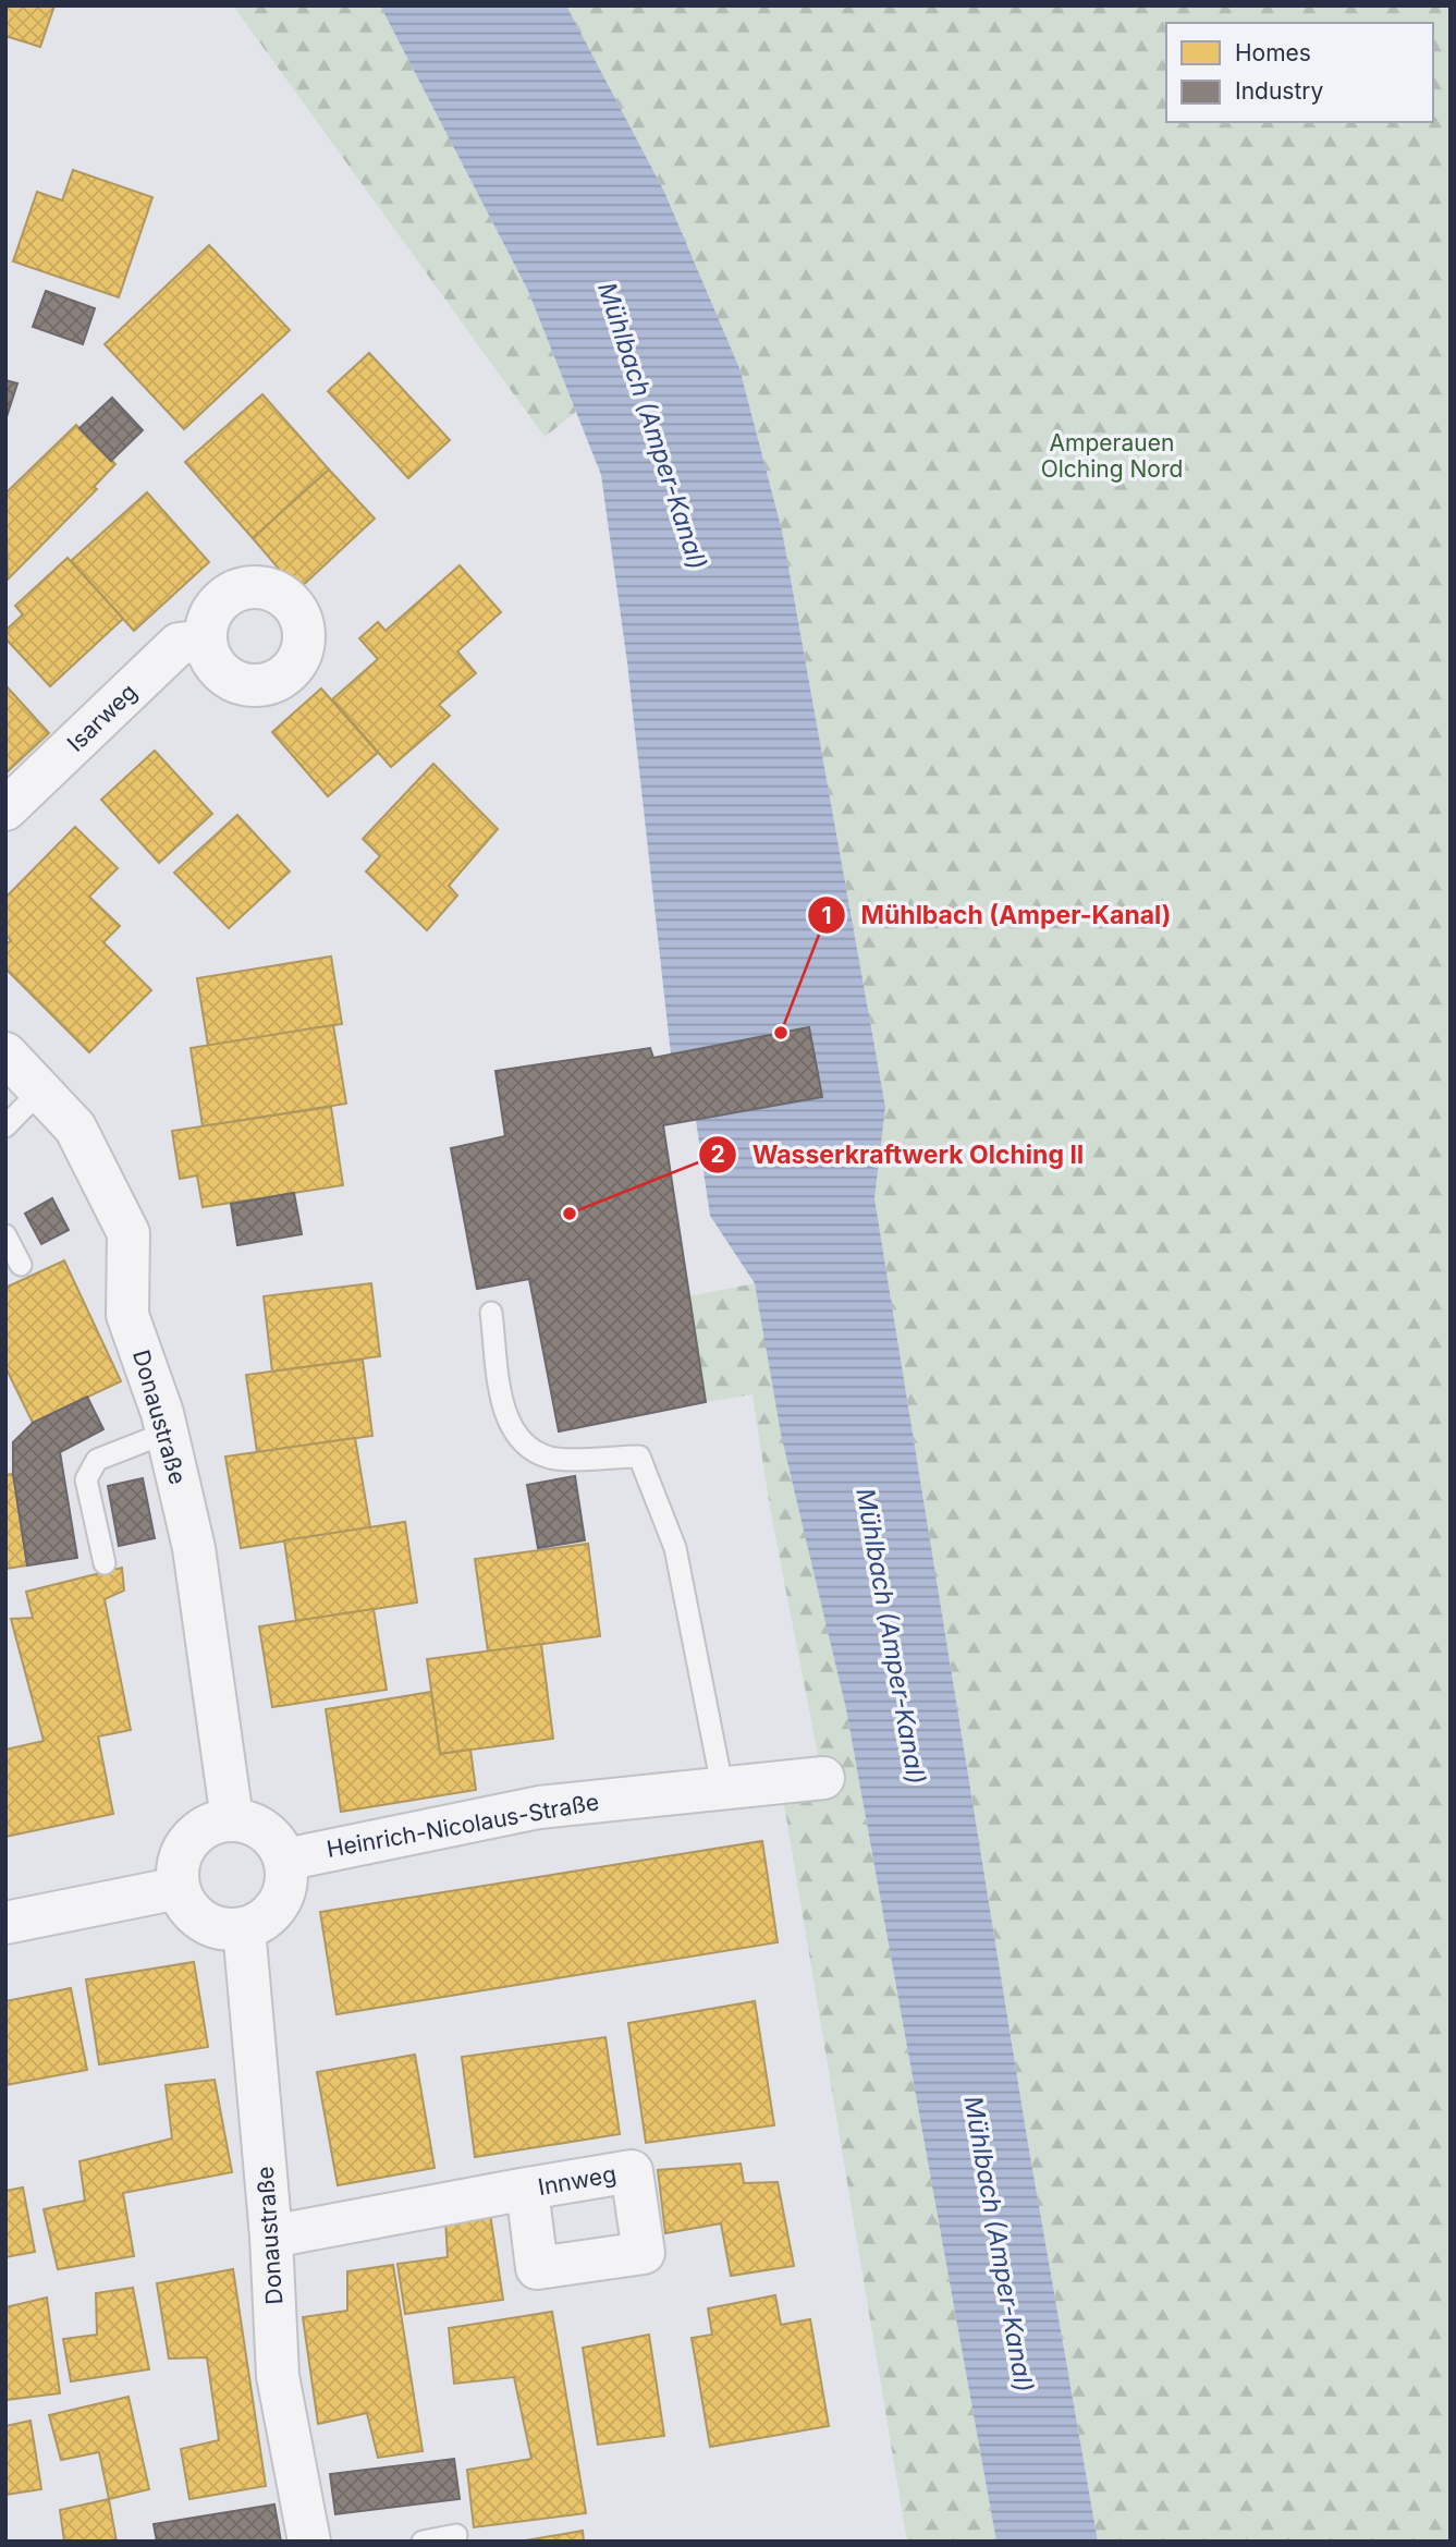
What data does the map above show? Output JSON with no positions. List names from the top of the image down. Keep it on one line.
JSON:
{"streets":{"street":["Isarweg","Donaustraße","Heinrich-Nicolaus-Straße","Innweg"]},"crossings":[["Donaustraße","Heinrich-Nicolaus-Straße"],["Donaustraße","Innweg"]],"water":["Mühlbach (Amper-Kanal)"],"parks":["Amperauen Olching Nord"],"places":["Mühlbach (Amper-Kanal)","Wasserkraftwerk Olching II"],"legend":["Homes","Industry"]}
